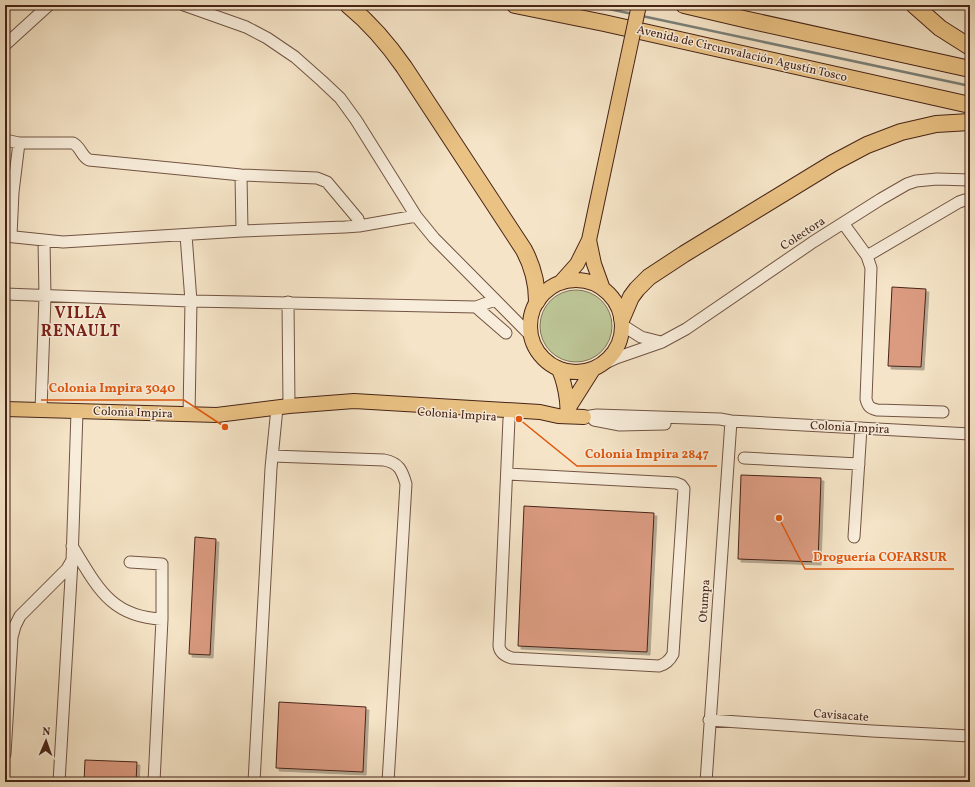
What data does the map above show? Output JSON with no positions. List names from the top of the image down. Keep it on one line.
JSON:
{"streets":{"highway":["Avenida de Circunvalación Agustín Tosco"],"main road":["Colonia Impira"],"street":["Colectora","Otumpa","Cavisacate"]},"crossings":[["Colonia Impira","Otumpa"],["Otumpa","Cavisacate"]],"districts":["VILLA RENAULT"],"places":["Colonia Impira 2847","Colonia Impira 3040","Droguería COFARSUR"],"north":"top"}
